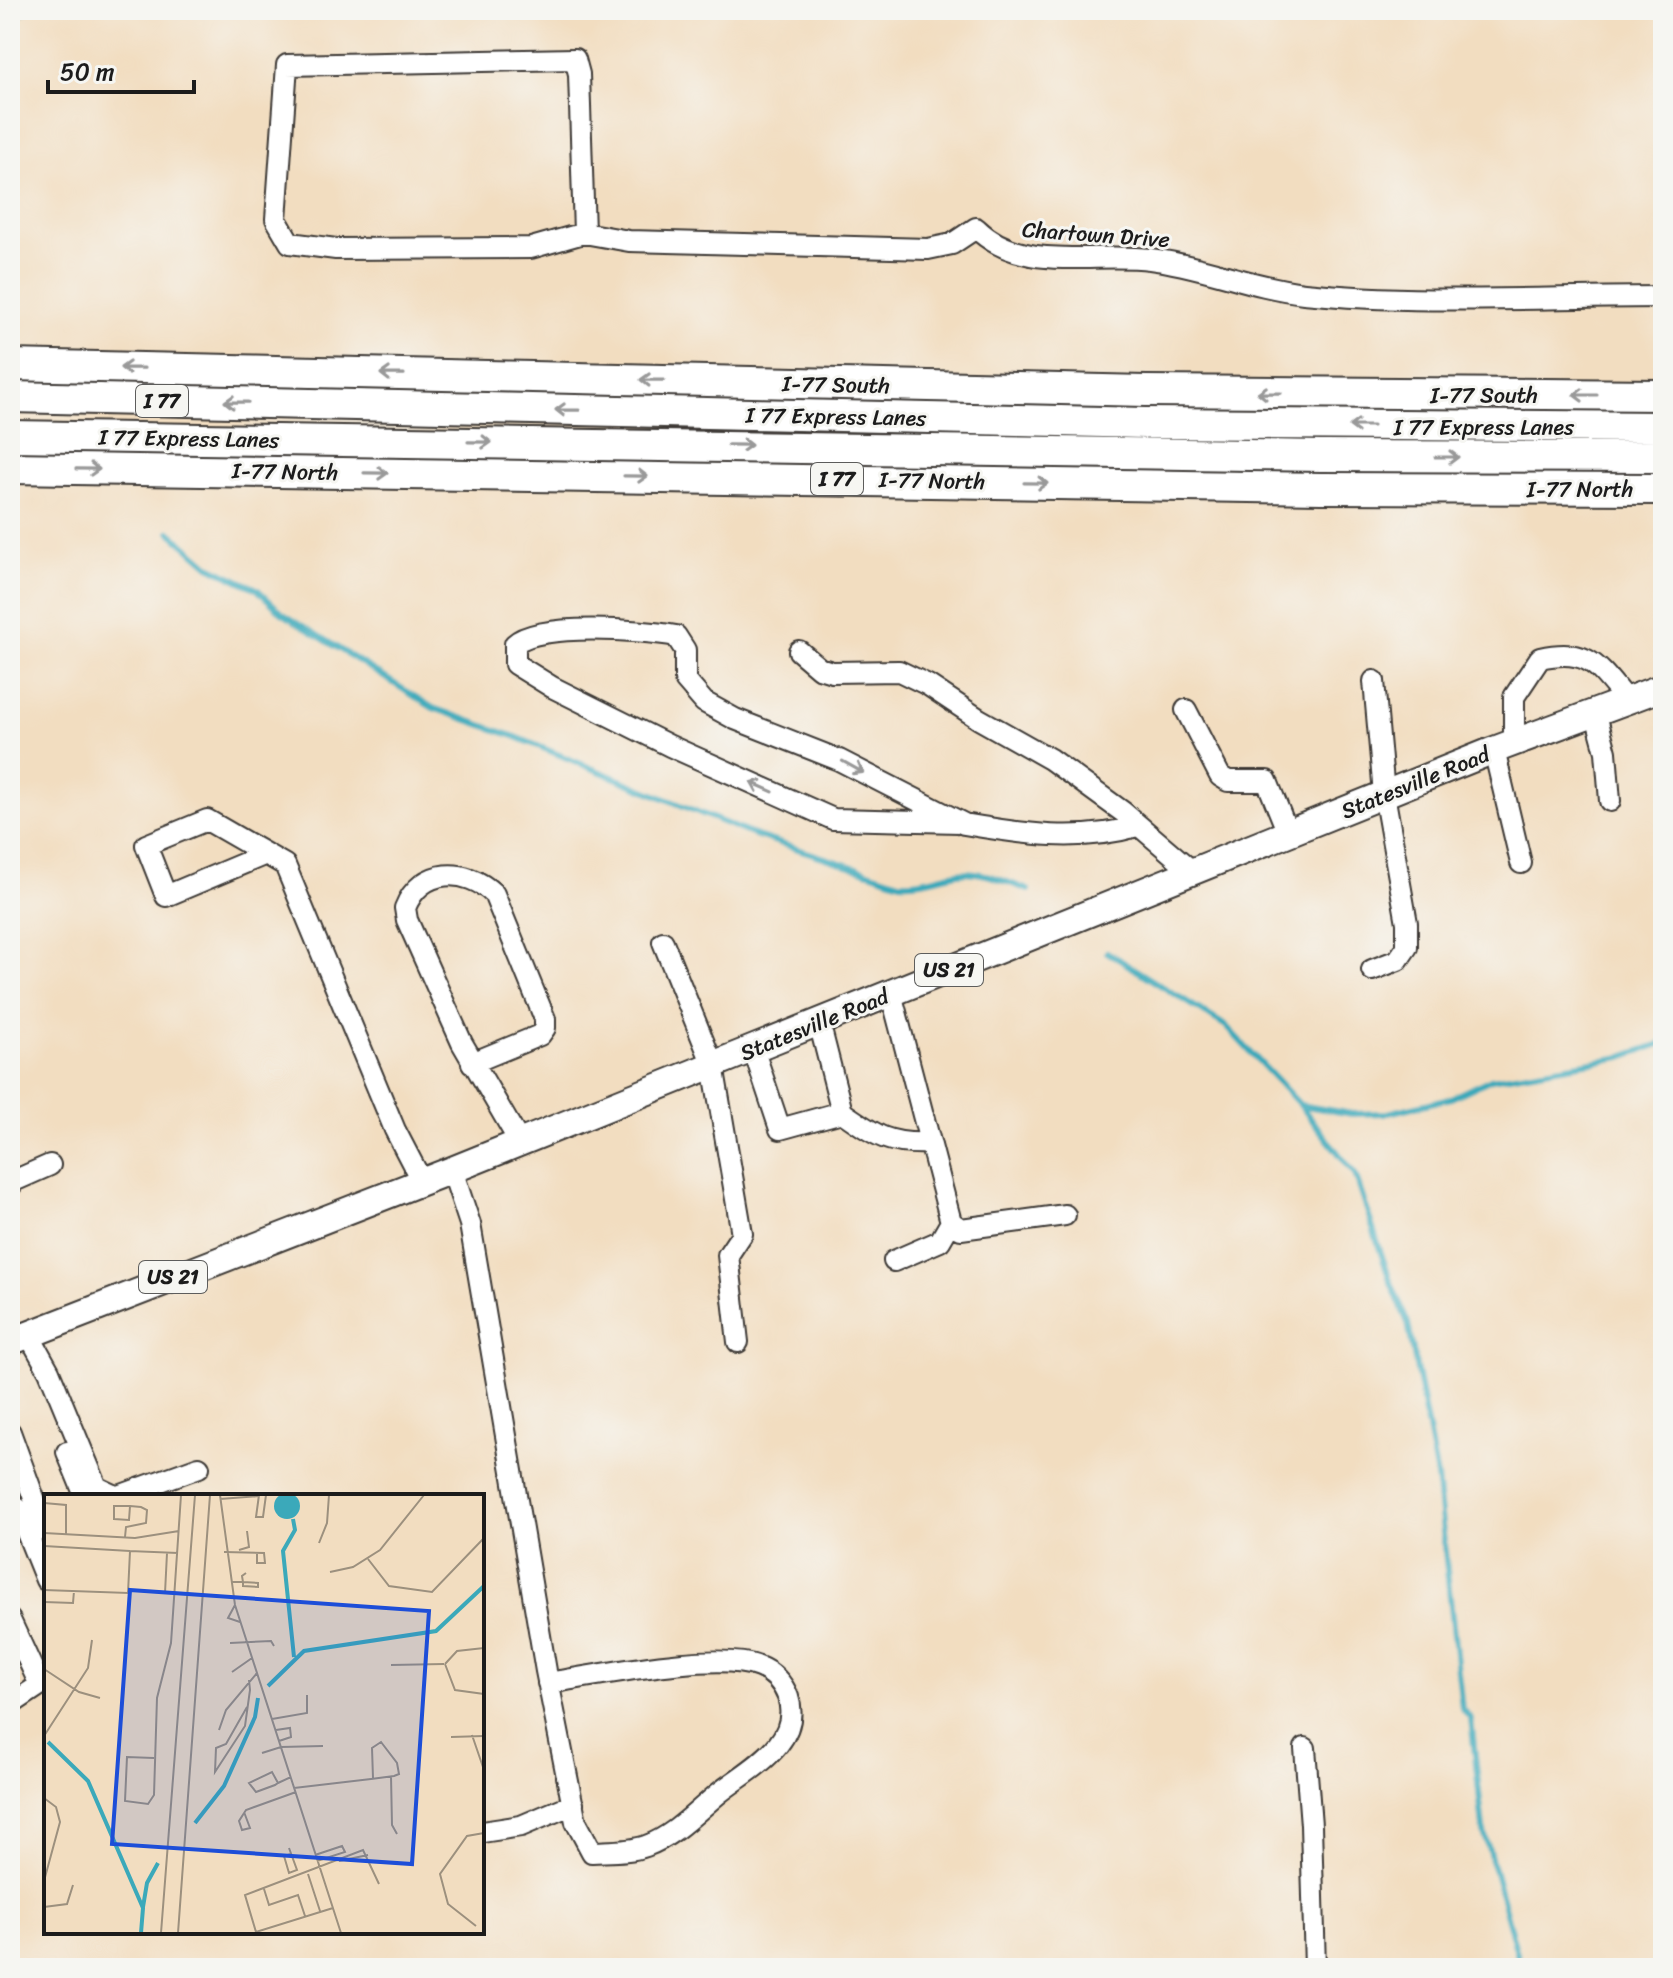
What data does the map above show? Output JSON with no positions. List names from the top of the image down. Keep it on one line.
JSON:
{"streets":{"highway":["I-77 South","I 77","I 77 Express Lanes","I-77 North"],"main road":["Statesville Road","US 21"],"street":["Chartown Drive"]},"one_way":["I-77 South","I-77 North"],"scale_bar":"50 m"}
